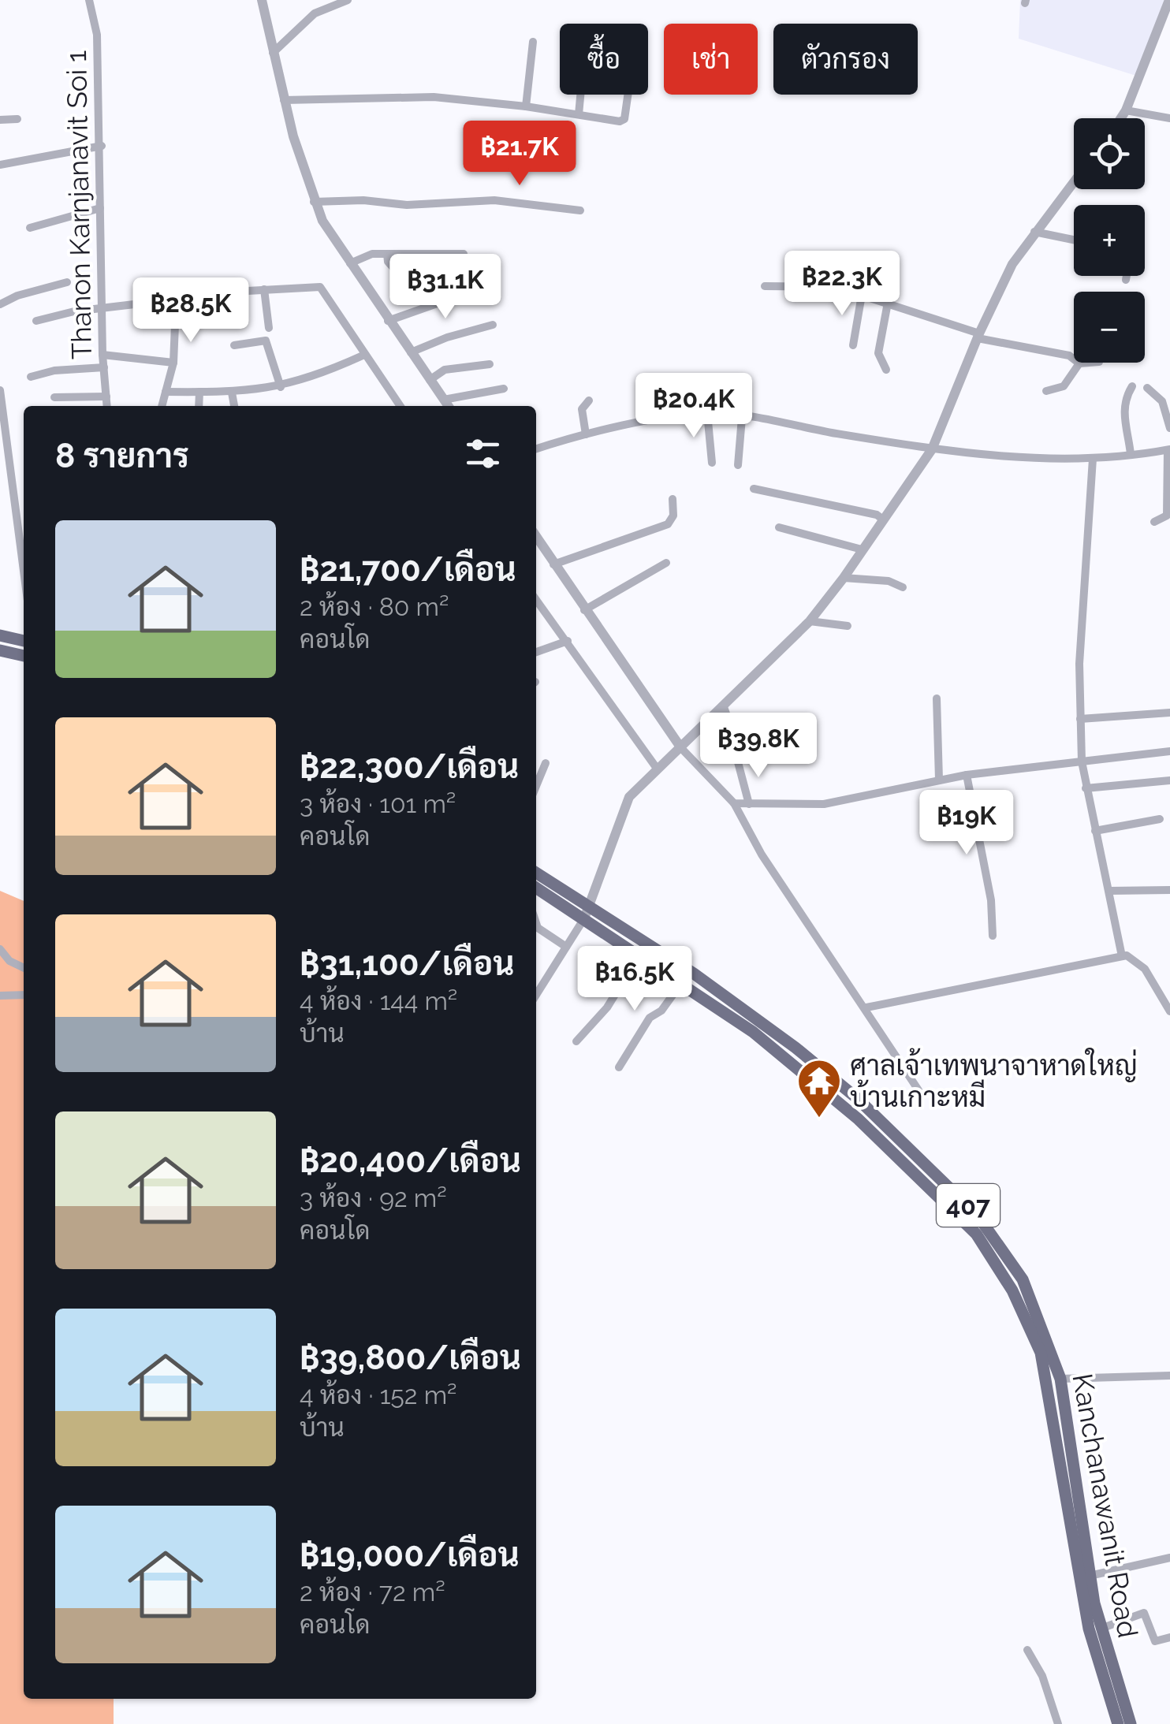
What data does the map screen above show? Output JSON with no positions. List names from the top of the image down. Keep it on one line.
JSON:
{"streets":{"main road":["407","Kanchanawanit Road"],"street":["Thanon Karnjanavit Soi 1"]},"places":{"temple":["ศาลเจ้าเทพนาจาหาดใหญ่ บ้านเกาะหมี"]},"page":{"chip":["ซื้อ","เช่า","ตัวกรอง"],"map_buttons":["+","−"],"price":["฿21.7K","฿22.3K","฿31.1K","฿28.5K","฿20.4K","฿39.8K","฿19K","฿16.5K"],"heading":"8 รายการ","list":[{"name":"฿21,700/เดือน","note":"2 ห้อง · 80 m² · คอนโด"},{"name":"฿22,300/เดือน","note":"3 ห้อง · 101 m² · คอนโด"},{"name":"฿31,100/เดือน","note":"4 ห้อง · 144 m² · บ้าน"},{"name":"฿20,400/เดือน","note":"3 ห้อง · 92 m² · คอนโด"},{"name":"฿39,800/เดือน","note":"4 ห้อง · 152 m² · บ้าน"},{"name":"฿19,000/เดือน","note":"2 ห้อง · 72 m² · คอนโด"}]}}
